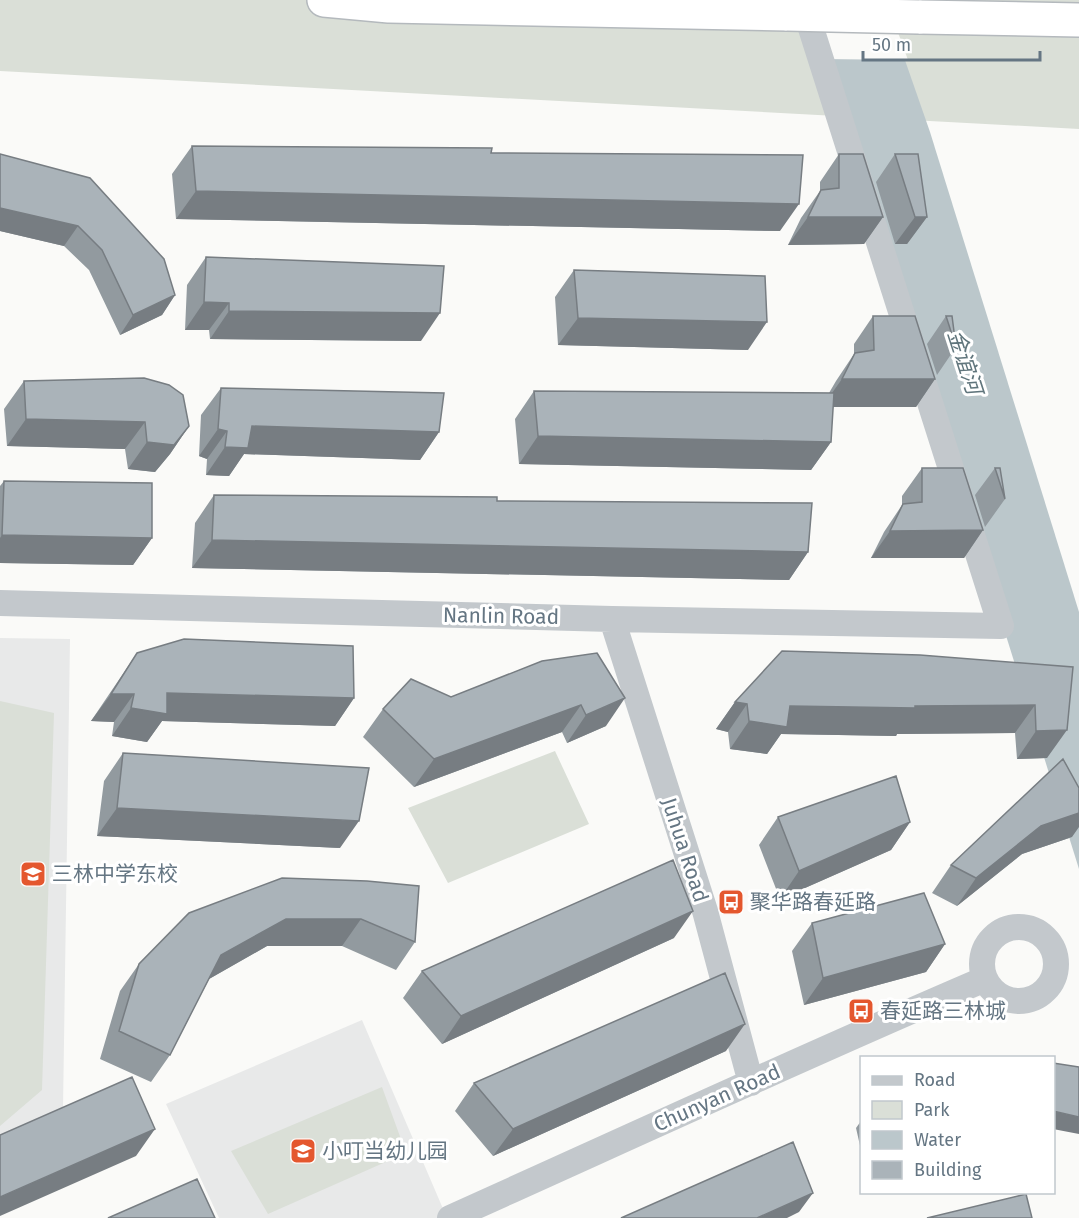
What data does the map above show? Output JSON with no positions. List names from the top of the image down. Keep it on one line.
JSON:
{"streets":{"street":["Nanlin Road","Juhua Road","Chunyan Road"]},"crossings":[["Nanlin Road","Juhua Road"],["Juhua Road","Chunyan Road"]],"water":["金谊河"],"places":{"school or university":["三林中学东校","小叮当幼儿园"],"bus stop":["聚华路春延路","春延路三林城"]},"legend":["Road","Park","Water","Building"],"scale_bar":"50 m"}
